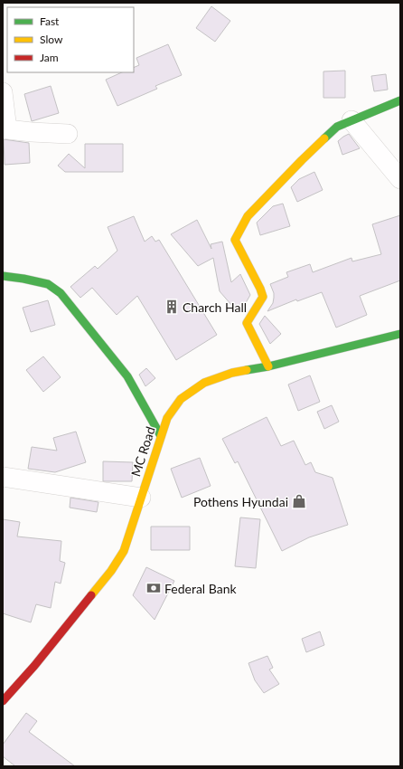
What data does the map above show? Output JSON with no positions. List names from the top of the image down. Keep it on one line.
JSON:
{"streets":{"street":["MC Road"]},"places":{"building":["Charch Hall"],"shop":["Pothens Hyundai"],"bank":["Federal Bank"]},"legend":["Fast","Slow","Jam"]}
